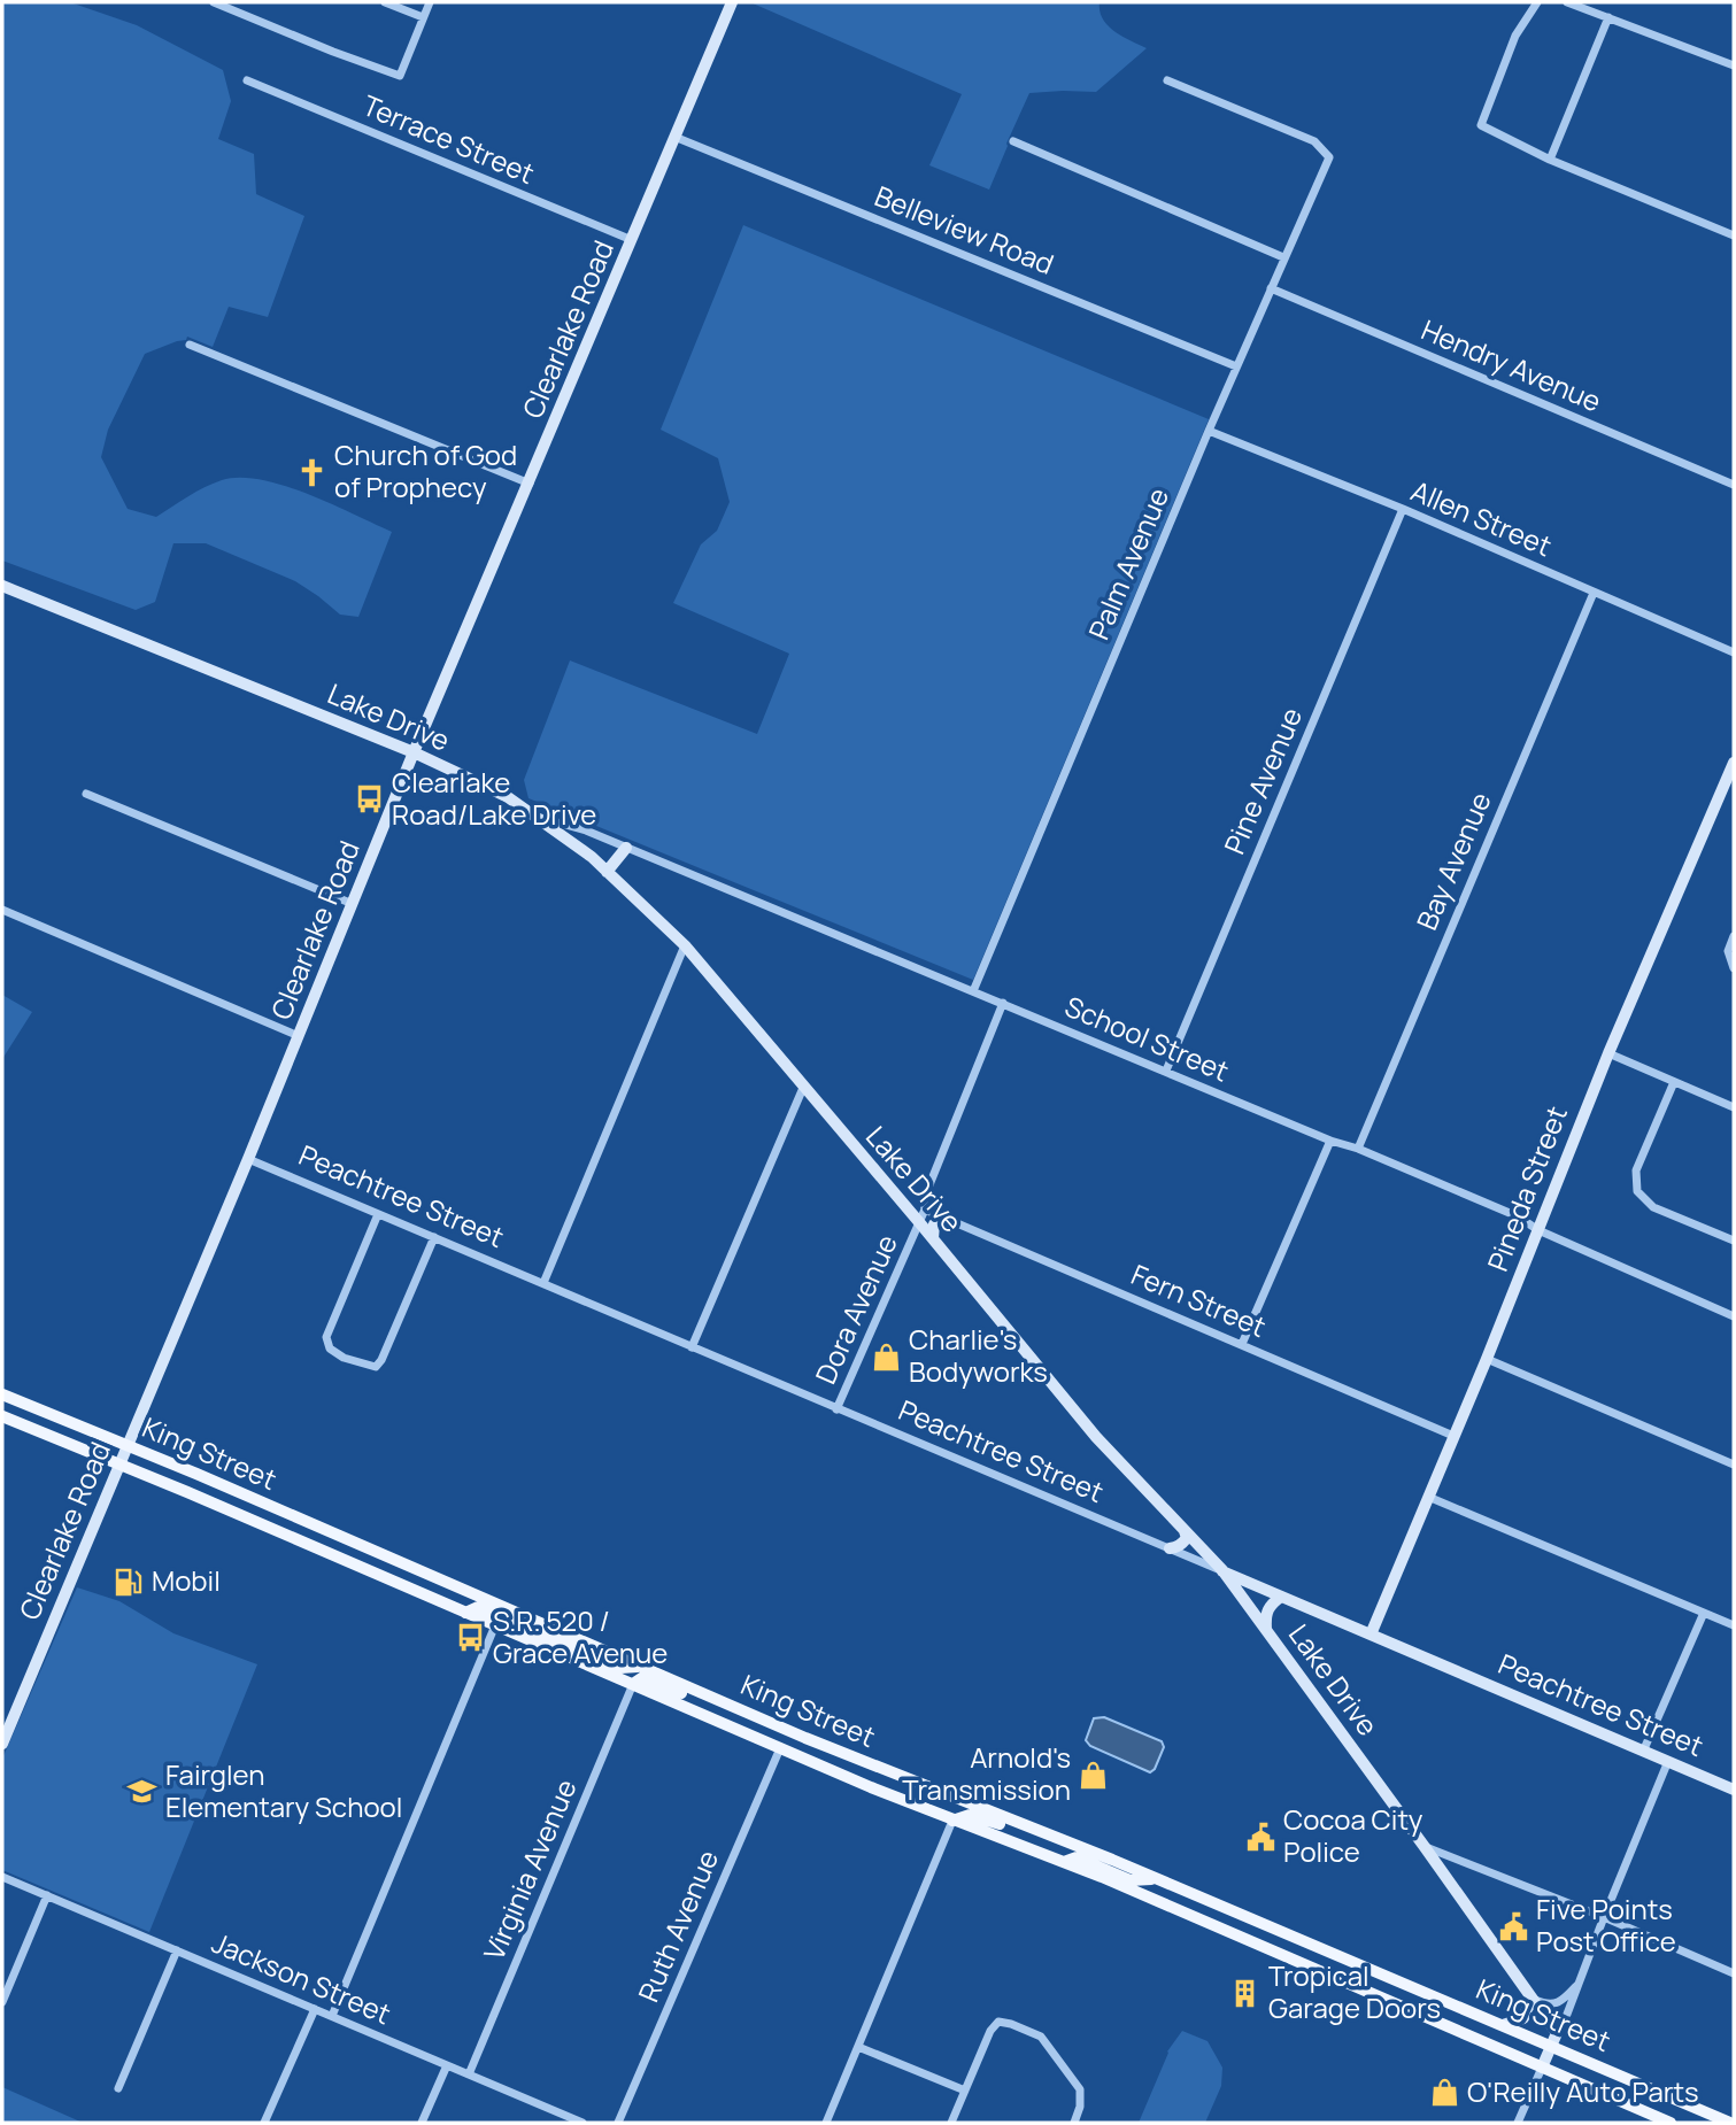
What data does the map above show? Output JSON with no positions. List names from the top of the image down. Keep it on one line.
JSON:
{"streets":{"main road":["King Street"],"street":["Terrace Street","Belleview Road","Clearlake Road","Hendry Avenue","Allen Street","Palm Avenue","Lake Drive","Pine Avenue","Bay Avenue","School Street","Pineda Street","Peachtree Street","Fern Street","Dora Avenue","Virginia Avenue","Ruth Avenue","Jackson Street"]},"crossings":[["Terrace Street","Clearlake Road"],["Belleview Road","Clearlake Road"],["Belleview Road","Palm Avenue"],["Clearlake Road","Lake Drive"],["Clearlake Road","Peachtree Street"],["Clearlake Road","King Street"],["Hendry Avenue","Palm Avenue"],["Allen Street","Palm Avenue"],["Allen Street","Pine Avenue"],["Allen Street","Bay Avenue"],["Palm Avenue","School Street"],["Lake Drive","School Street"],["Lake Drive","Peachtree Street"],["Lake Drive","Dora Avenue"],["Lake Drive","King Street"],["Pine Avenue","School Street"],["Bay Avenue","School Street"],["School Street","Pineda Street"],["School Street","Dora Avenue"],["Pineda Street","Peachtree Street"],["Pineda Street","Fern Street"],["Peachtree Street","Dora Avenue"],["Fern Street","Dora Avenue"],["King Street","Virginia Avenue"],["King Street","Ruth Avenue"],["Virginia Avenue","Jackson Street"]],"places":{"church":["Church of God of Prophecy"],"bus stop":["Clearlake Road/Lake Drive","S.R. 520 / Grace Avenue"],"shop":["Charlie's Bodyworks","Arnold's Transmission","O'Reilly Auto Parts"],"fuel station":["Mobil"],"school or university":["Fairglen Elementary School"],"public building":["Cocoa City Police","Five Points Post Office"],"building":["Tropical Garage Doors"]}}
